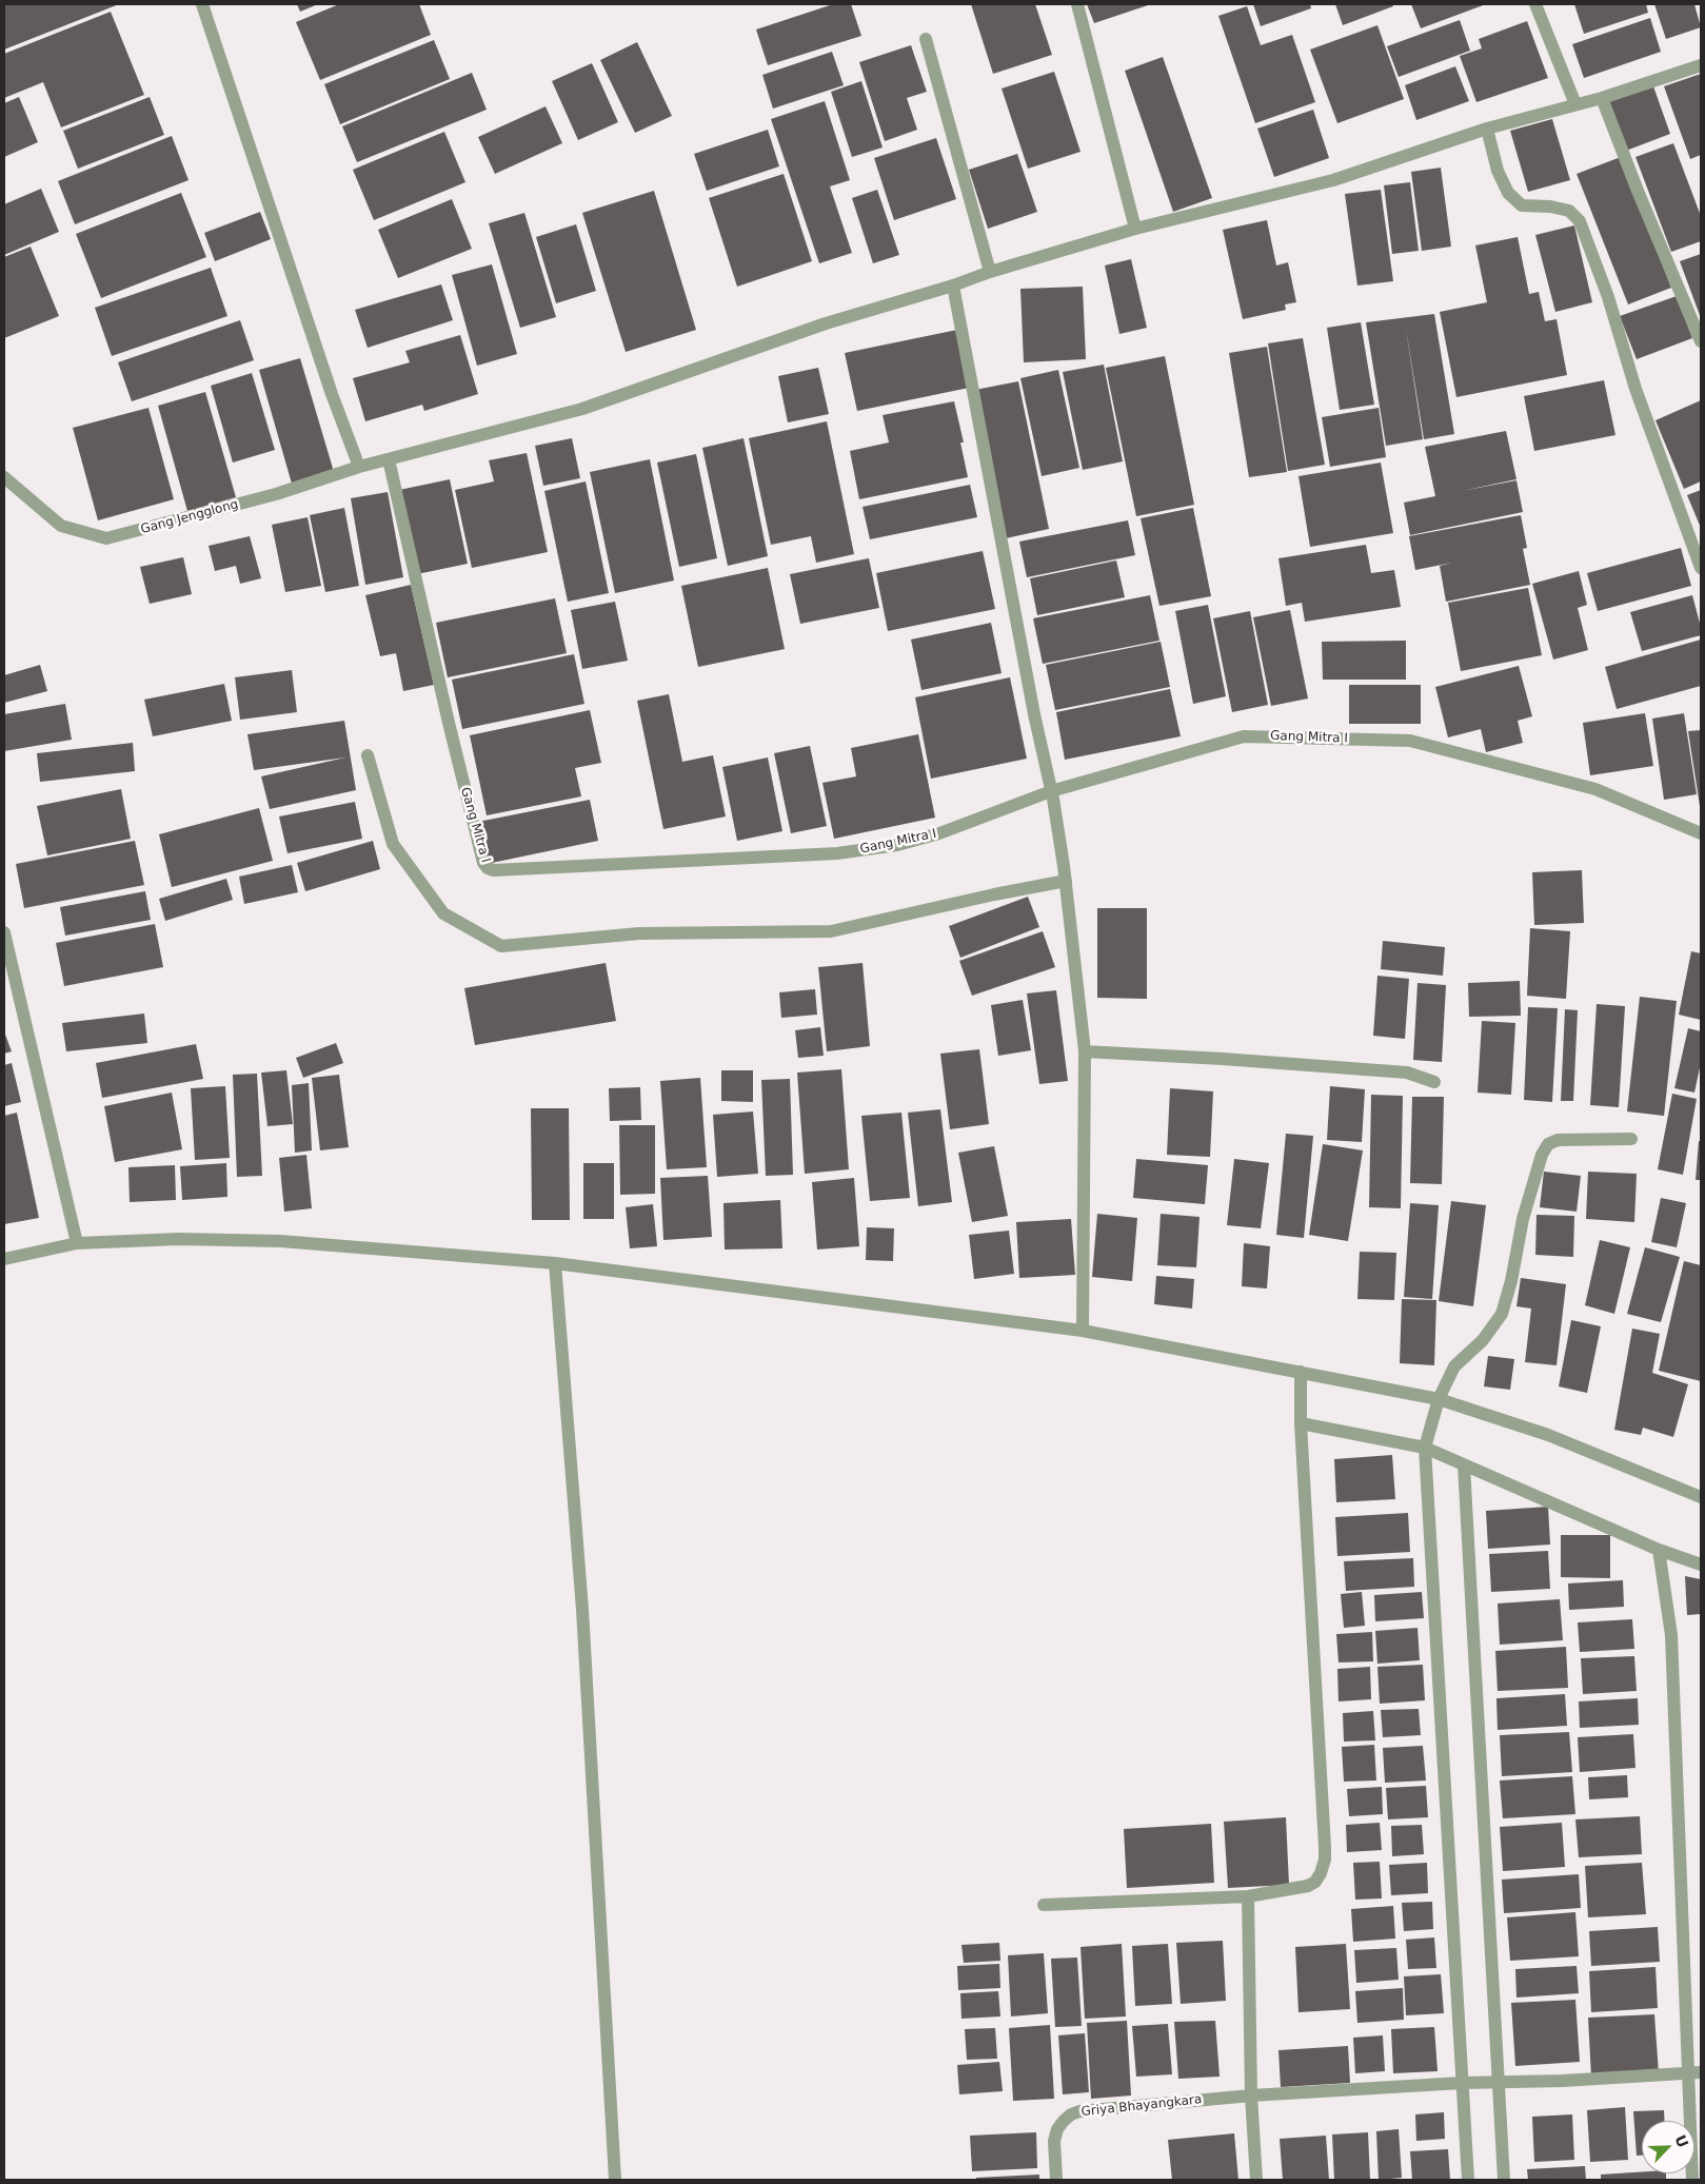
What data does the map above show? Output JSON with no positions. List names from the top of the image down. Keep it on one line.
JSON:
{"streets":{"street":["Gang Jengglong","Gang Mitra I","Griya Bhayangkara"]},"crossings":[["Gang Jengglong","Gang Mitra I"]],"north":"top right"}
